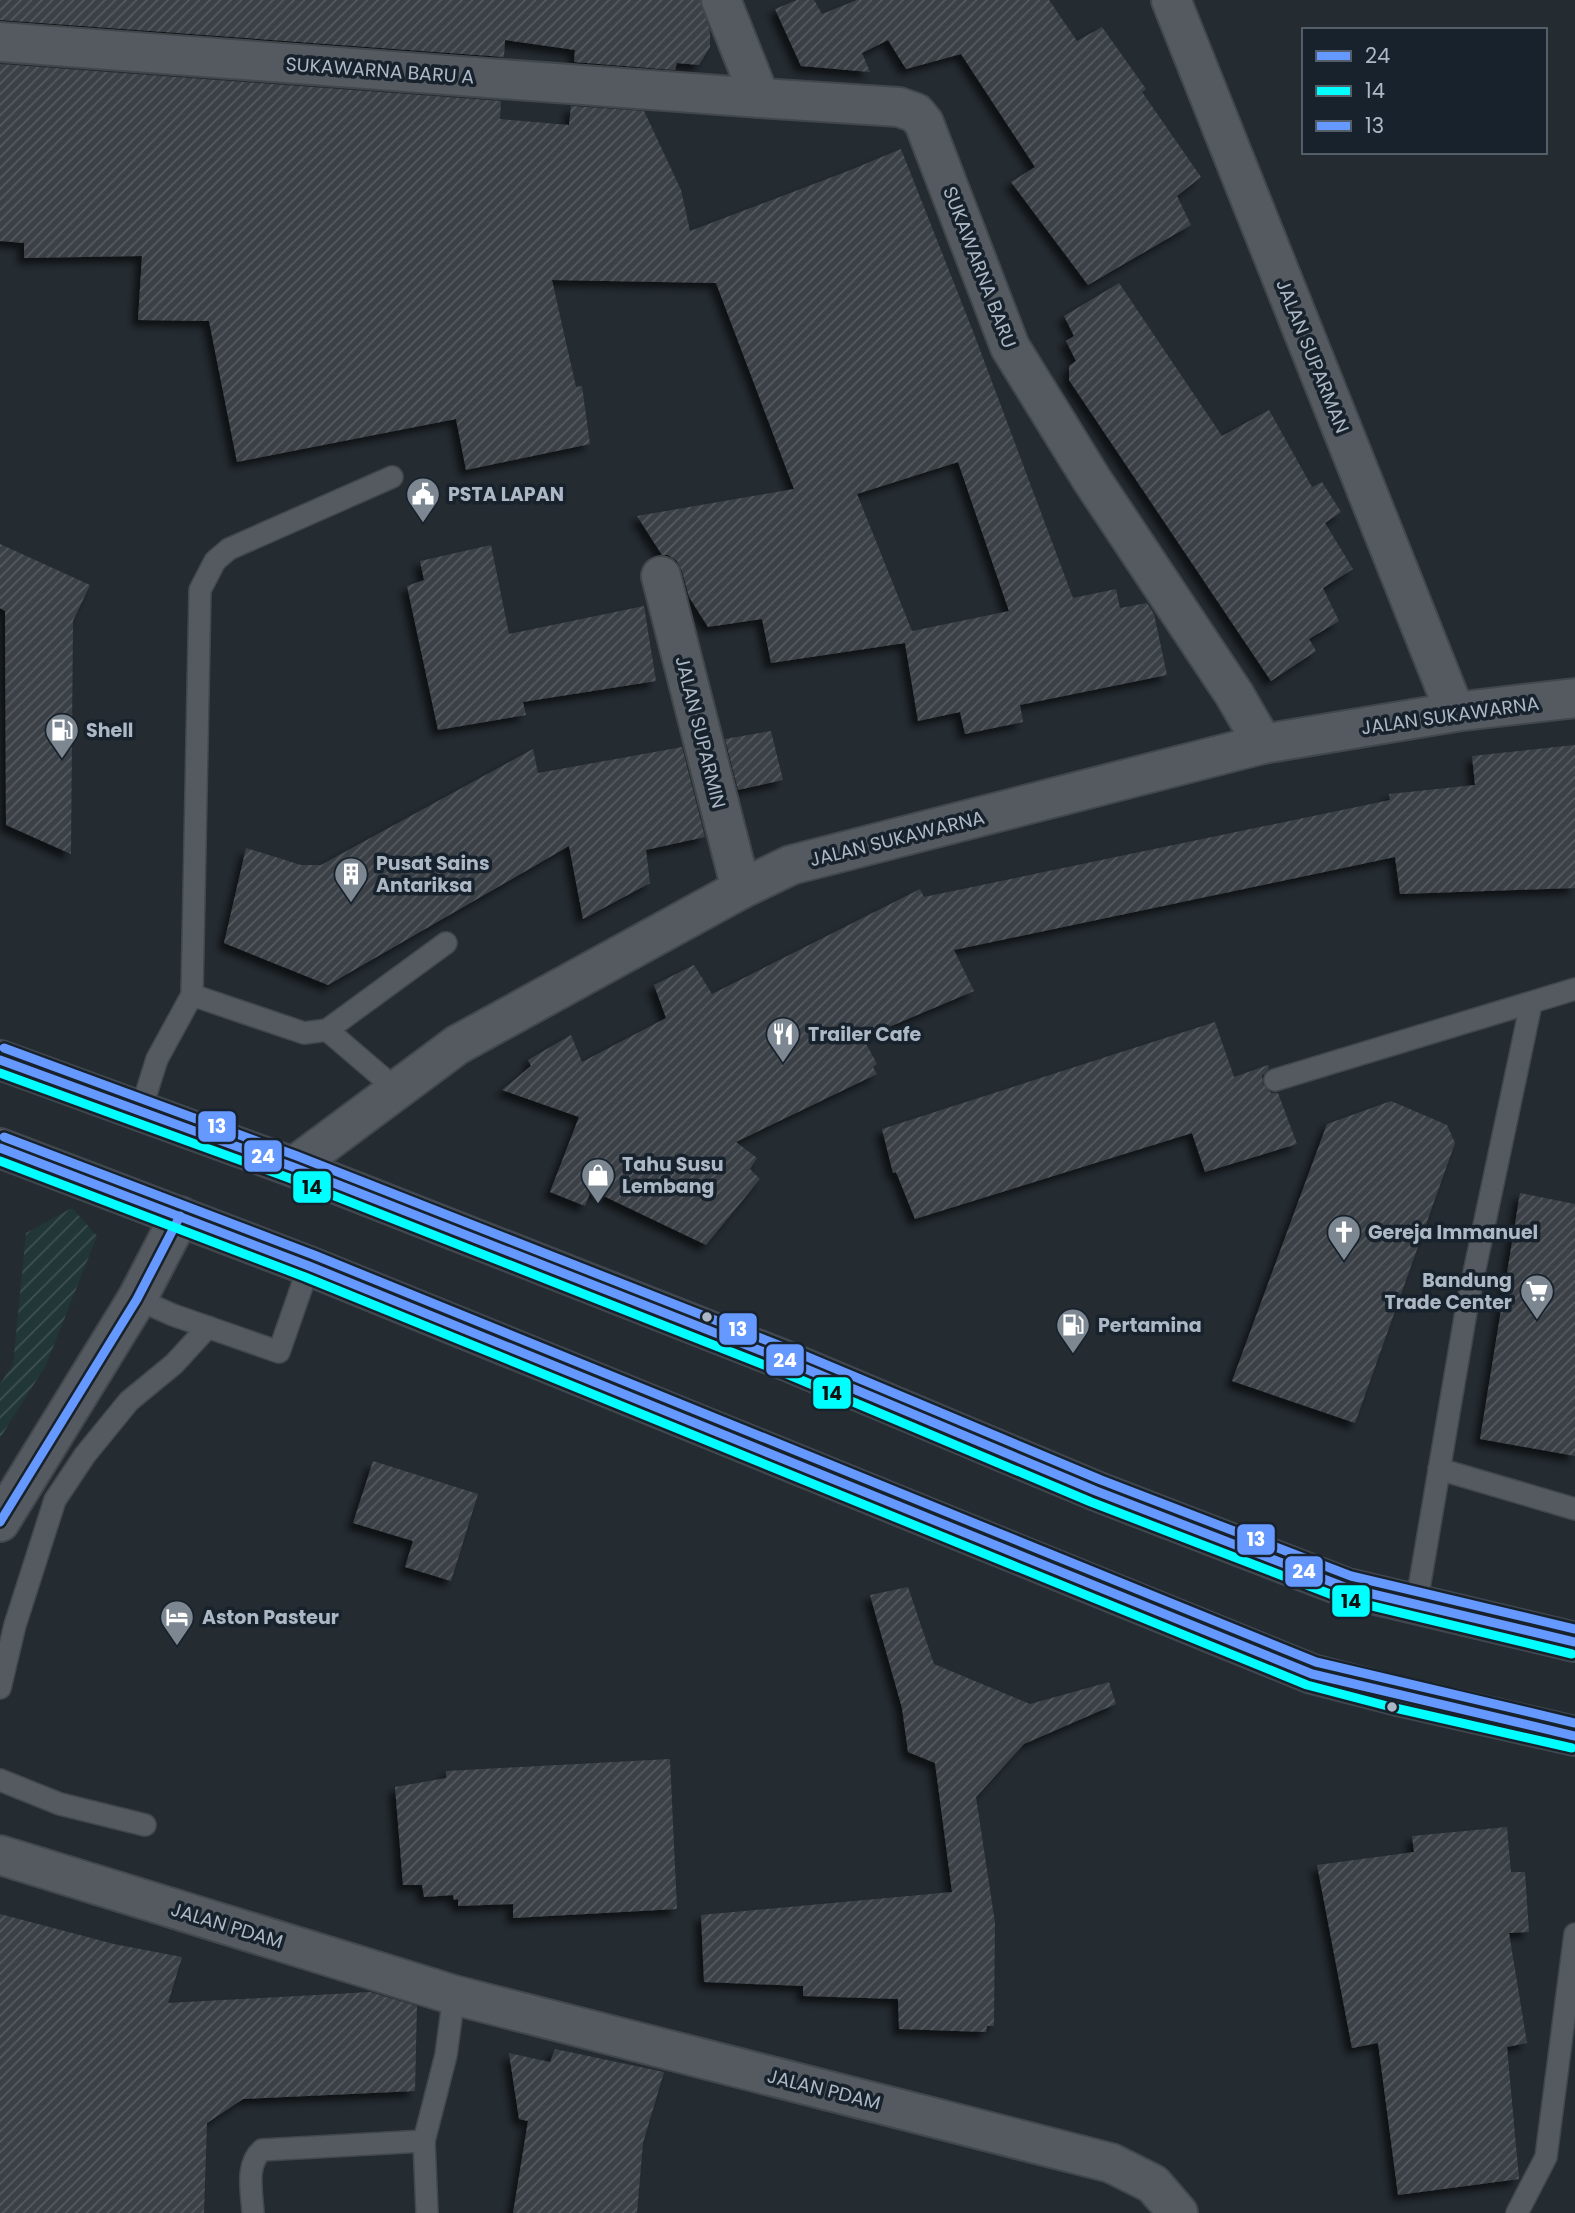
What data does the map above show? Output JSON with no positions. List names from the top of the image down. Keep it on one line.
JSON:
{"streets":{"street":["SUKAWARNA BARU A","SUKAWARNA BARU","JALAN SUPARMAN","JALAN SUKAWARNA","JALAN SUPARMIN","JALAN PDAM"]},"crossings":[["SUKAWARNA BARU A","SUKAWARNA BARU"],["SUKAWARNA BARU","JALAN SUKAWARNA"],["JALAN SUPARMAN","JALAN SUKAWARNA"],["JALAN SUKAWARNA","JALAN SUPARMIN"]],"places":{"public building":["PSTA LAPAN"],"fuel station":["Shell","Pertamina"],"building":["Pusat Sains Antariksa"],"restaurant":["Trailer Cafe"],"shop":["Tahu Susu Lembang"],"church":["Gereja Immanuel"],"supermarket":["Bandung Trade Center"],"hotel":["Aston Pasteur"]},"lines":["transit line 13","transit line 24","transit line 14"],"legend":["24","14","13"]}
